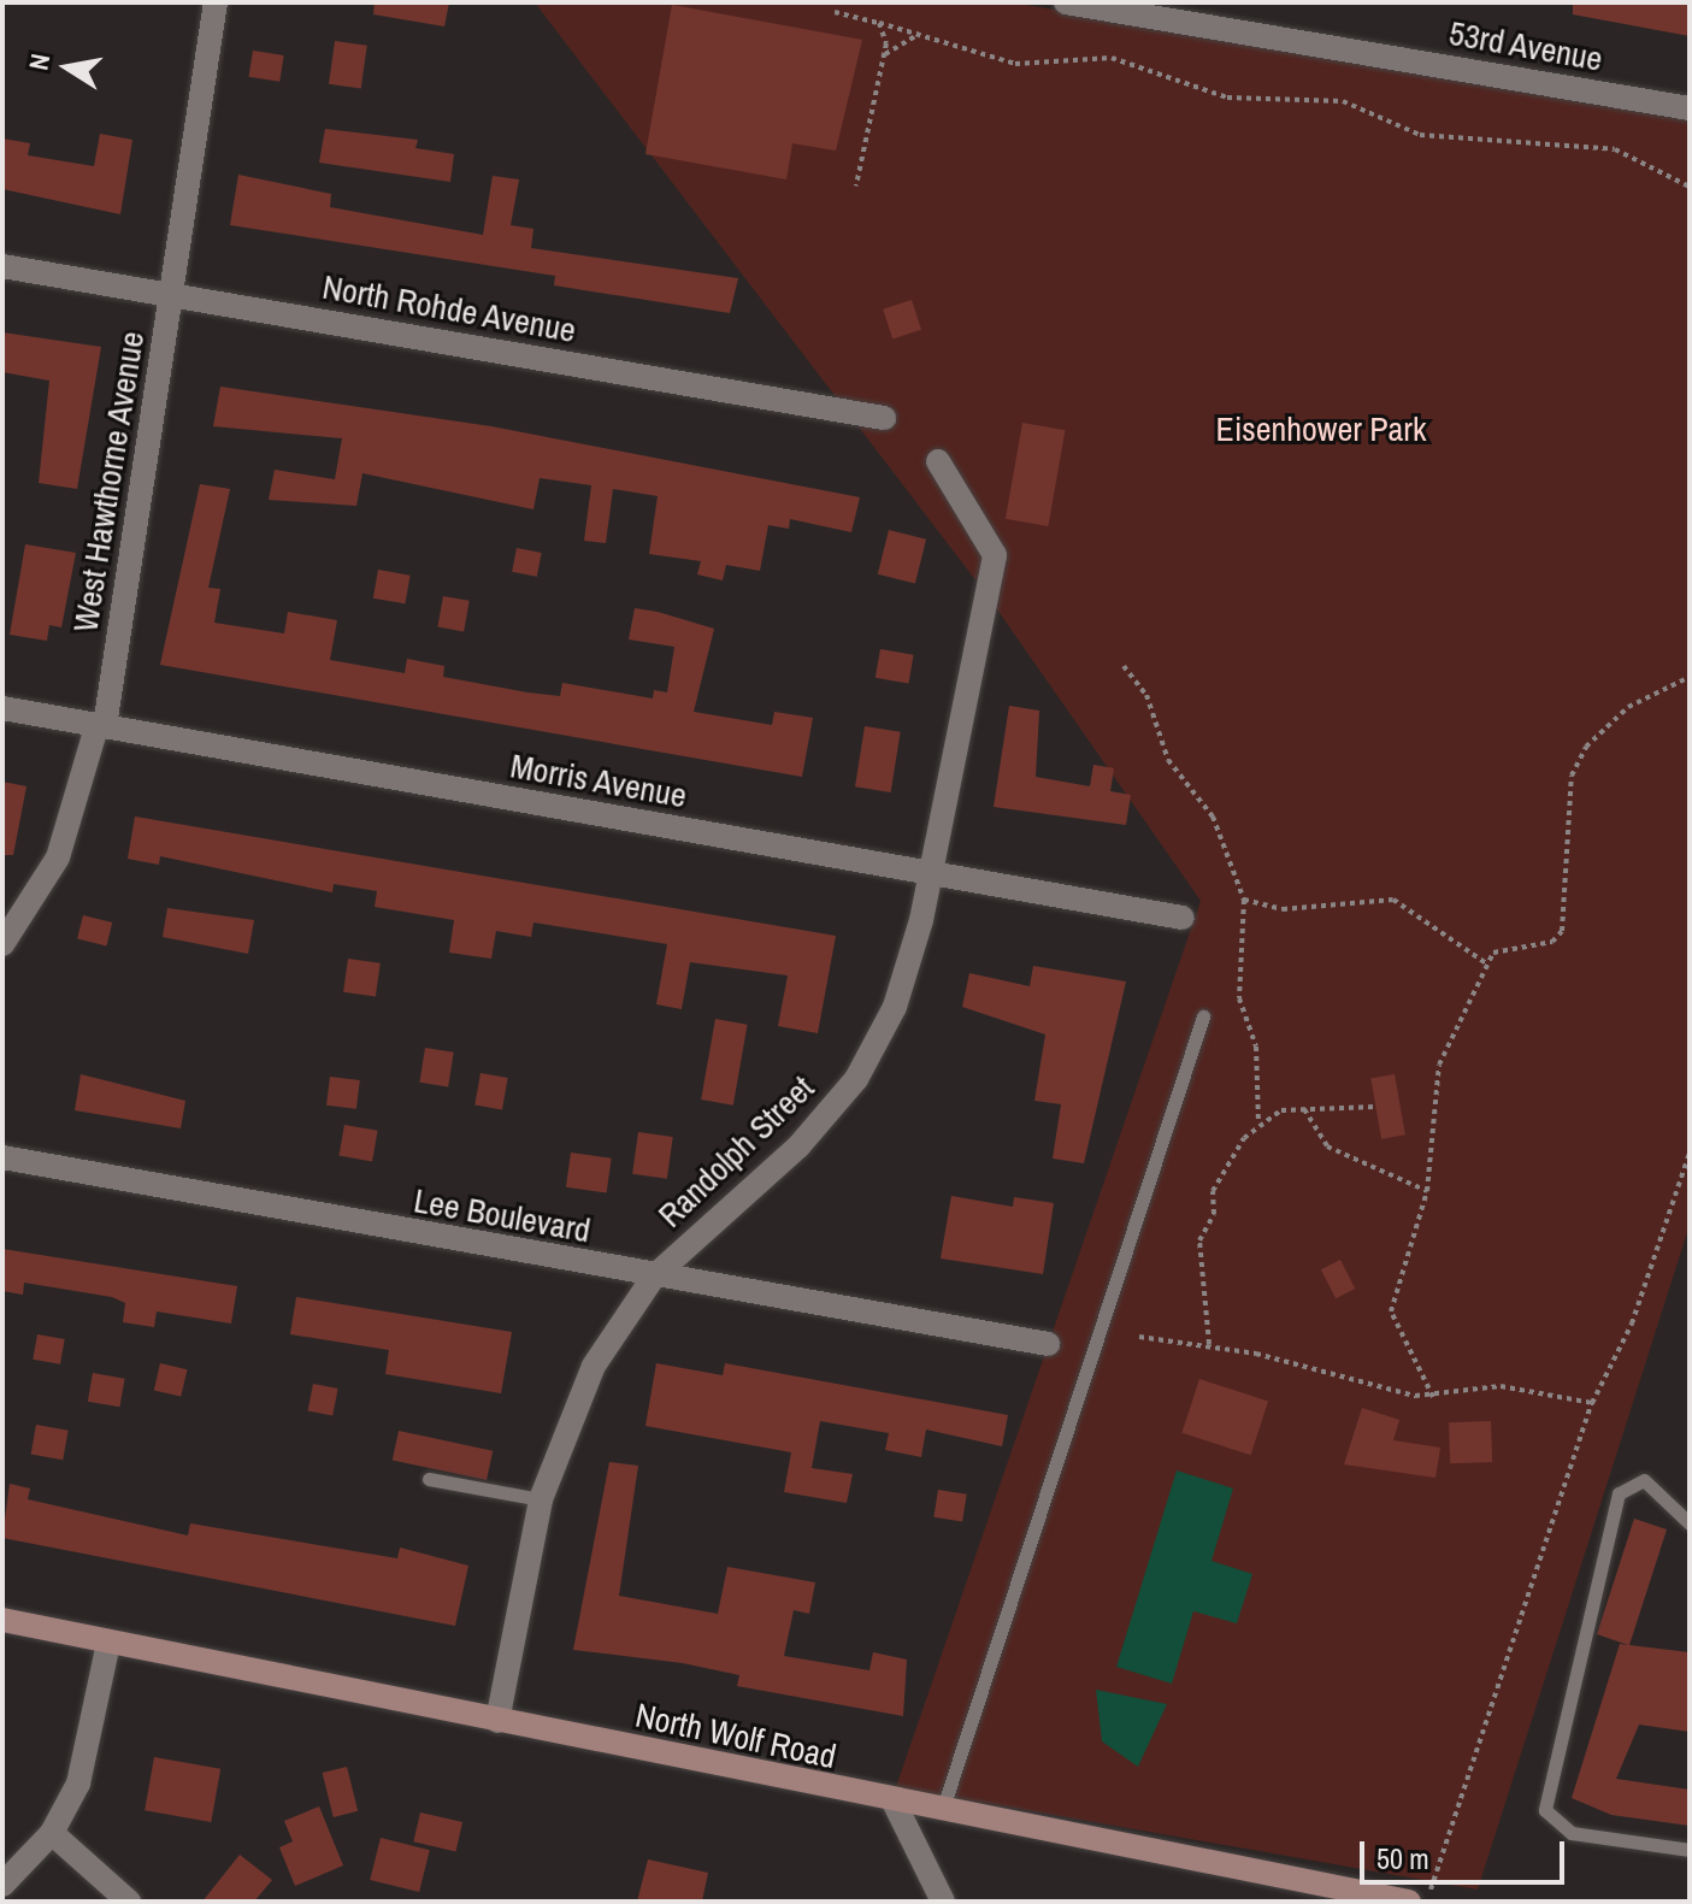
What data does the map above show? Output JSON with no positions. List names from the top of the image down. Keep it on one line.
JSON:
{"streets":{"main road":["North Wolf Road"],"street":["53rd Avenue","North Rohde Avenue","West Hawthorne Avenue","Morris Avenue","Randolph Street","Lee Boulevard"]},"crossings":[["North Rohde Avenue","West Hawthorne Avenue"],["West Hawthorne Avenue","Morris Avenue"],["Morris Avenue","Randolph Street"],["Randolph Street","Lee Boulevard"],["Randolph Street","North Wolf Road"]],"parks":["Eisenhower Park"],"scale_bar":"50 m","north":"left"}
